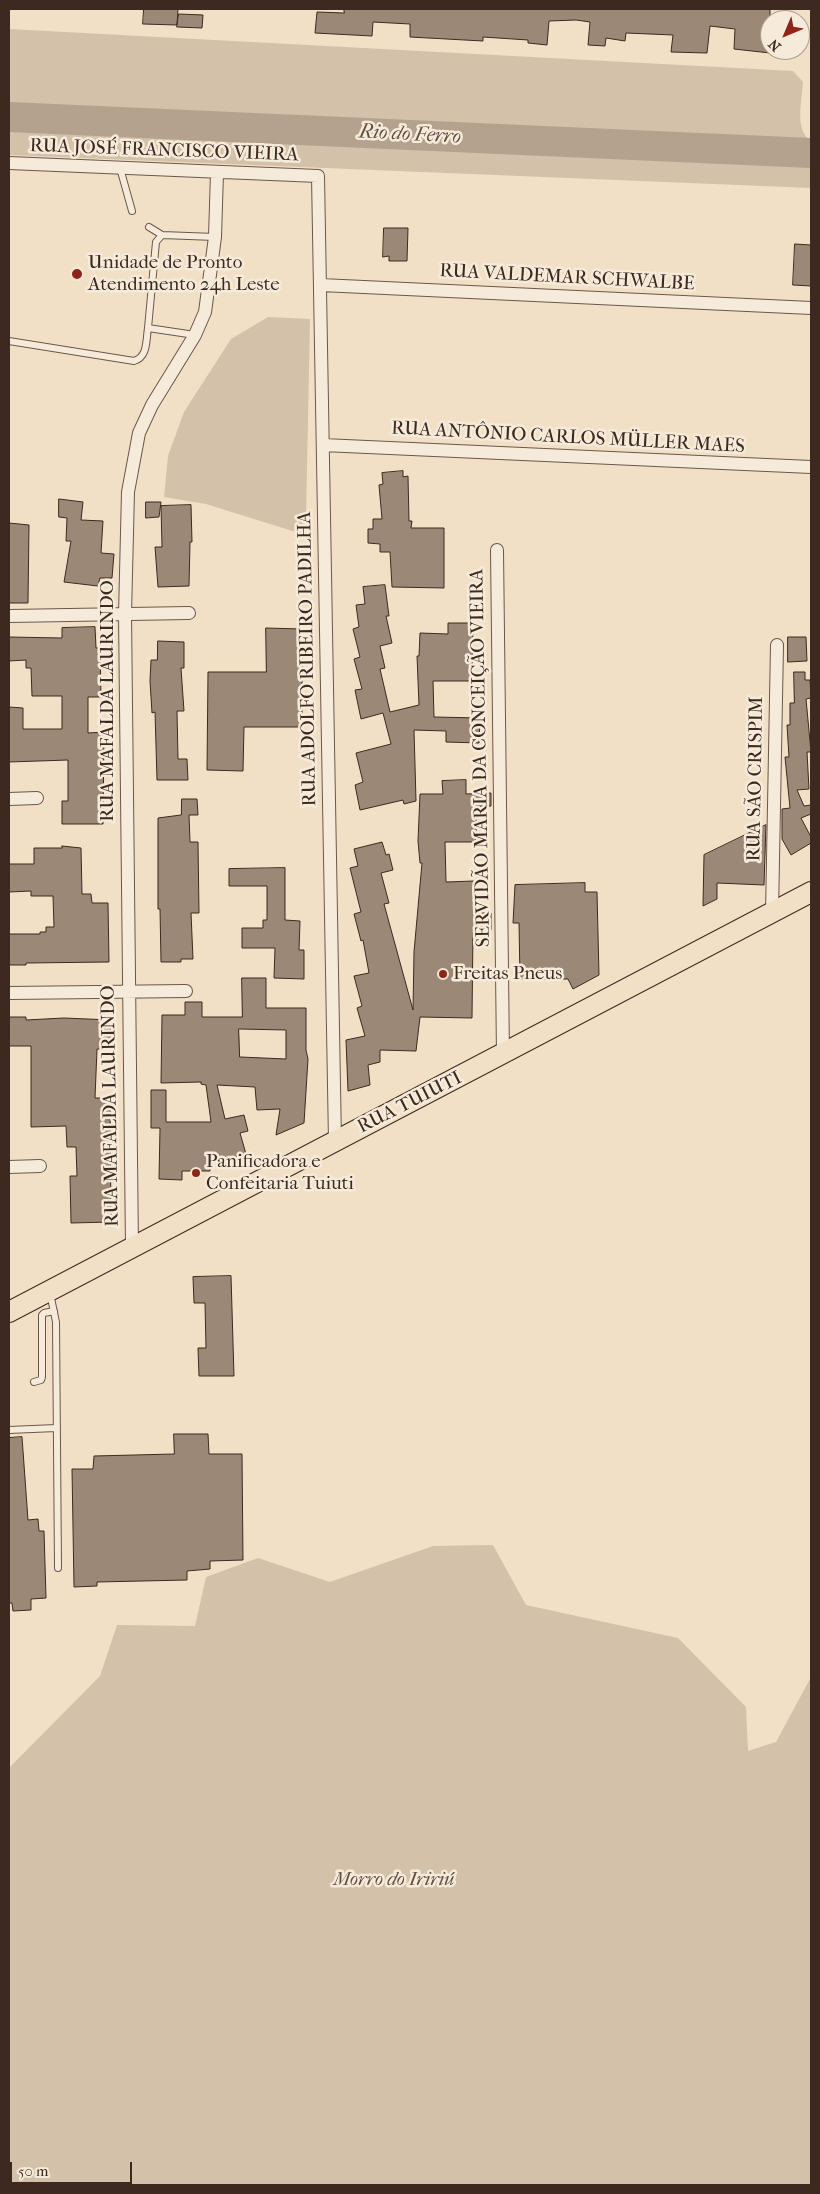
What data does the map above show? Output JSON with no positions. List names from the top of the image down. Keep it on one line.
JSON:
{"streets":{"main road":["RUA TUIUTI"],"street":["RUA JOSÉ FRANCISCO VIEIRA","RUA VALDEMAR SCHWALBE","RUA ANTÔNIO CARLOS MÜLLER MAES","RUA ADOLFO RIBEIRO PADILHA","RUA MAFALDA LAURINDO","SERVIDÃO MARIA DA CONCEIÇÃO VIEIRA","RUA SÃO CRISPIM"]},"crossings":[["RUA JOSÉ FRANCISCO VIEIRA","RUA ADOLFO RIBEIRO PADILHA"],["RUA JOSÉ FRANCISCO VIEIRA","RUA MAFALDA LAURINDO"],["RUA VALDEMAR SCHWALBE","RUA ADOLFO RIBEIRO PADILHA"],["RUA ANTÔNIO CARLOS MÜLLER MAES","RUA ADOLFO RIBEIRO PADILHA"],["RUA ADOLFO RIBEIRO PADILHA","RUA TUIUTI"],["RUA MAFALDA LAURINDO","RUA TUIUTI"],["SERVIDÃO MARIA DA CONCEIÇÃO VIEIRA","RUA TUIUTI"],["RUA SÃO CRISPIM","RUA TUIUTI"]],"water":["Rio do Ferro"],"parks":["Morro do Iririú"],"places":["Unidade de Pronto Atendimento 24h Leste","Freitas Pneus","Panificadora e Confeitaria Tuiuti"],"scale_bar":"50 m","north":"bottom left"}
